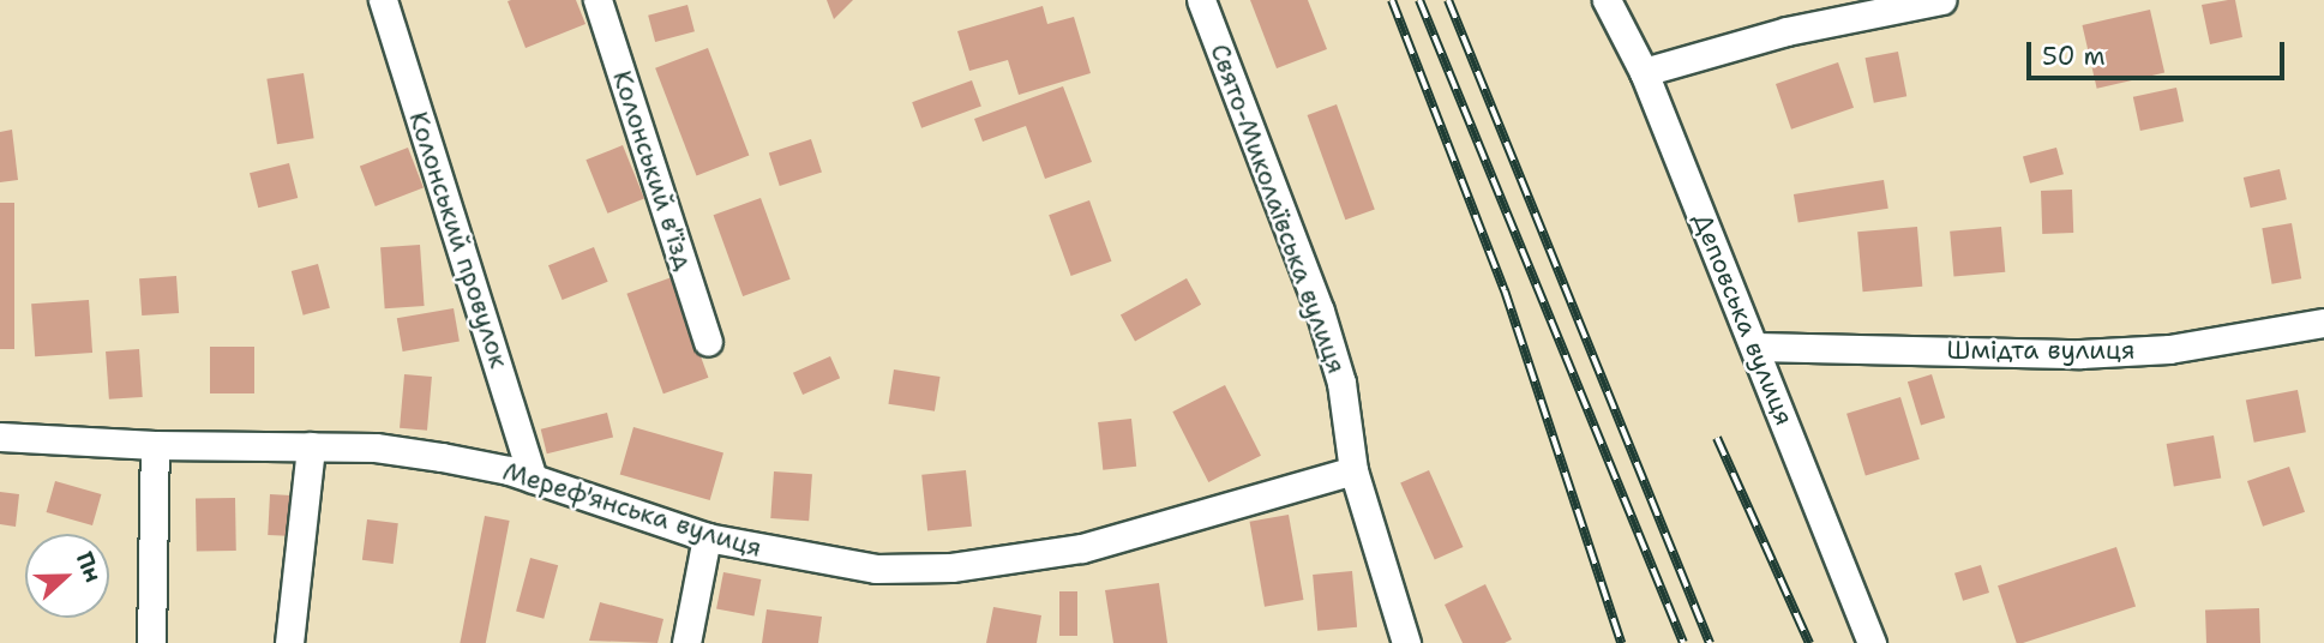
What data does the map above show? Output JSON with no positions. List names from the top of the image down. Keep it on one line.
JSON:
{"streets":{"street":["Колонський в'їзд","Свято-Миколаївська вулиця","Колонський провулок","Деповська вулиця","Шмідта вулиця","Мереф'янська вулиця"]},"crossings":[["Свято-Миколаївська вулиця","Мереф'янська вулиця"],["Колонський провулок","Мереф'янська вулиця"],["Деповська вулиця","Шмідта вулиця"]],"scale_bar":"50 m","north":"right"}
